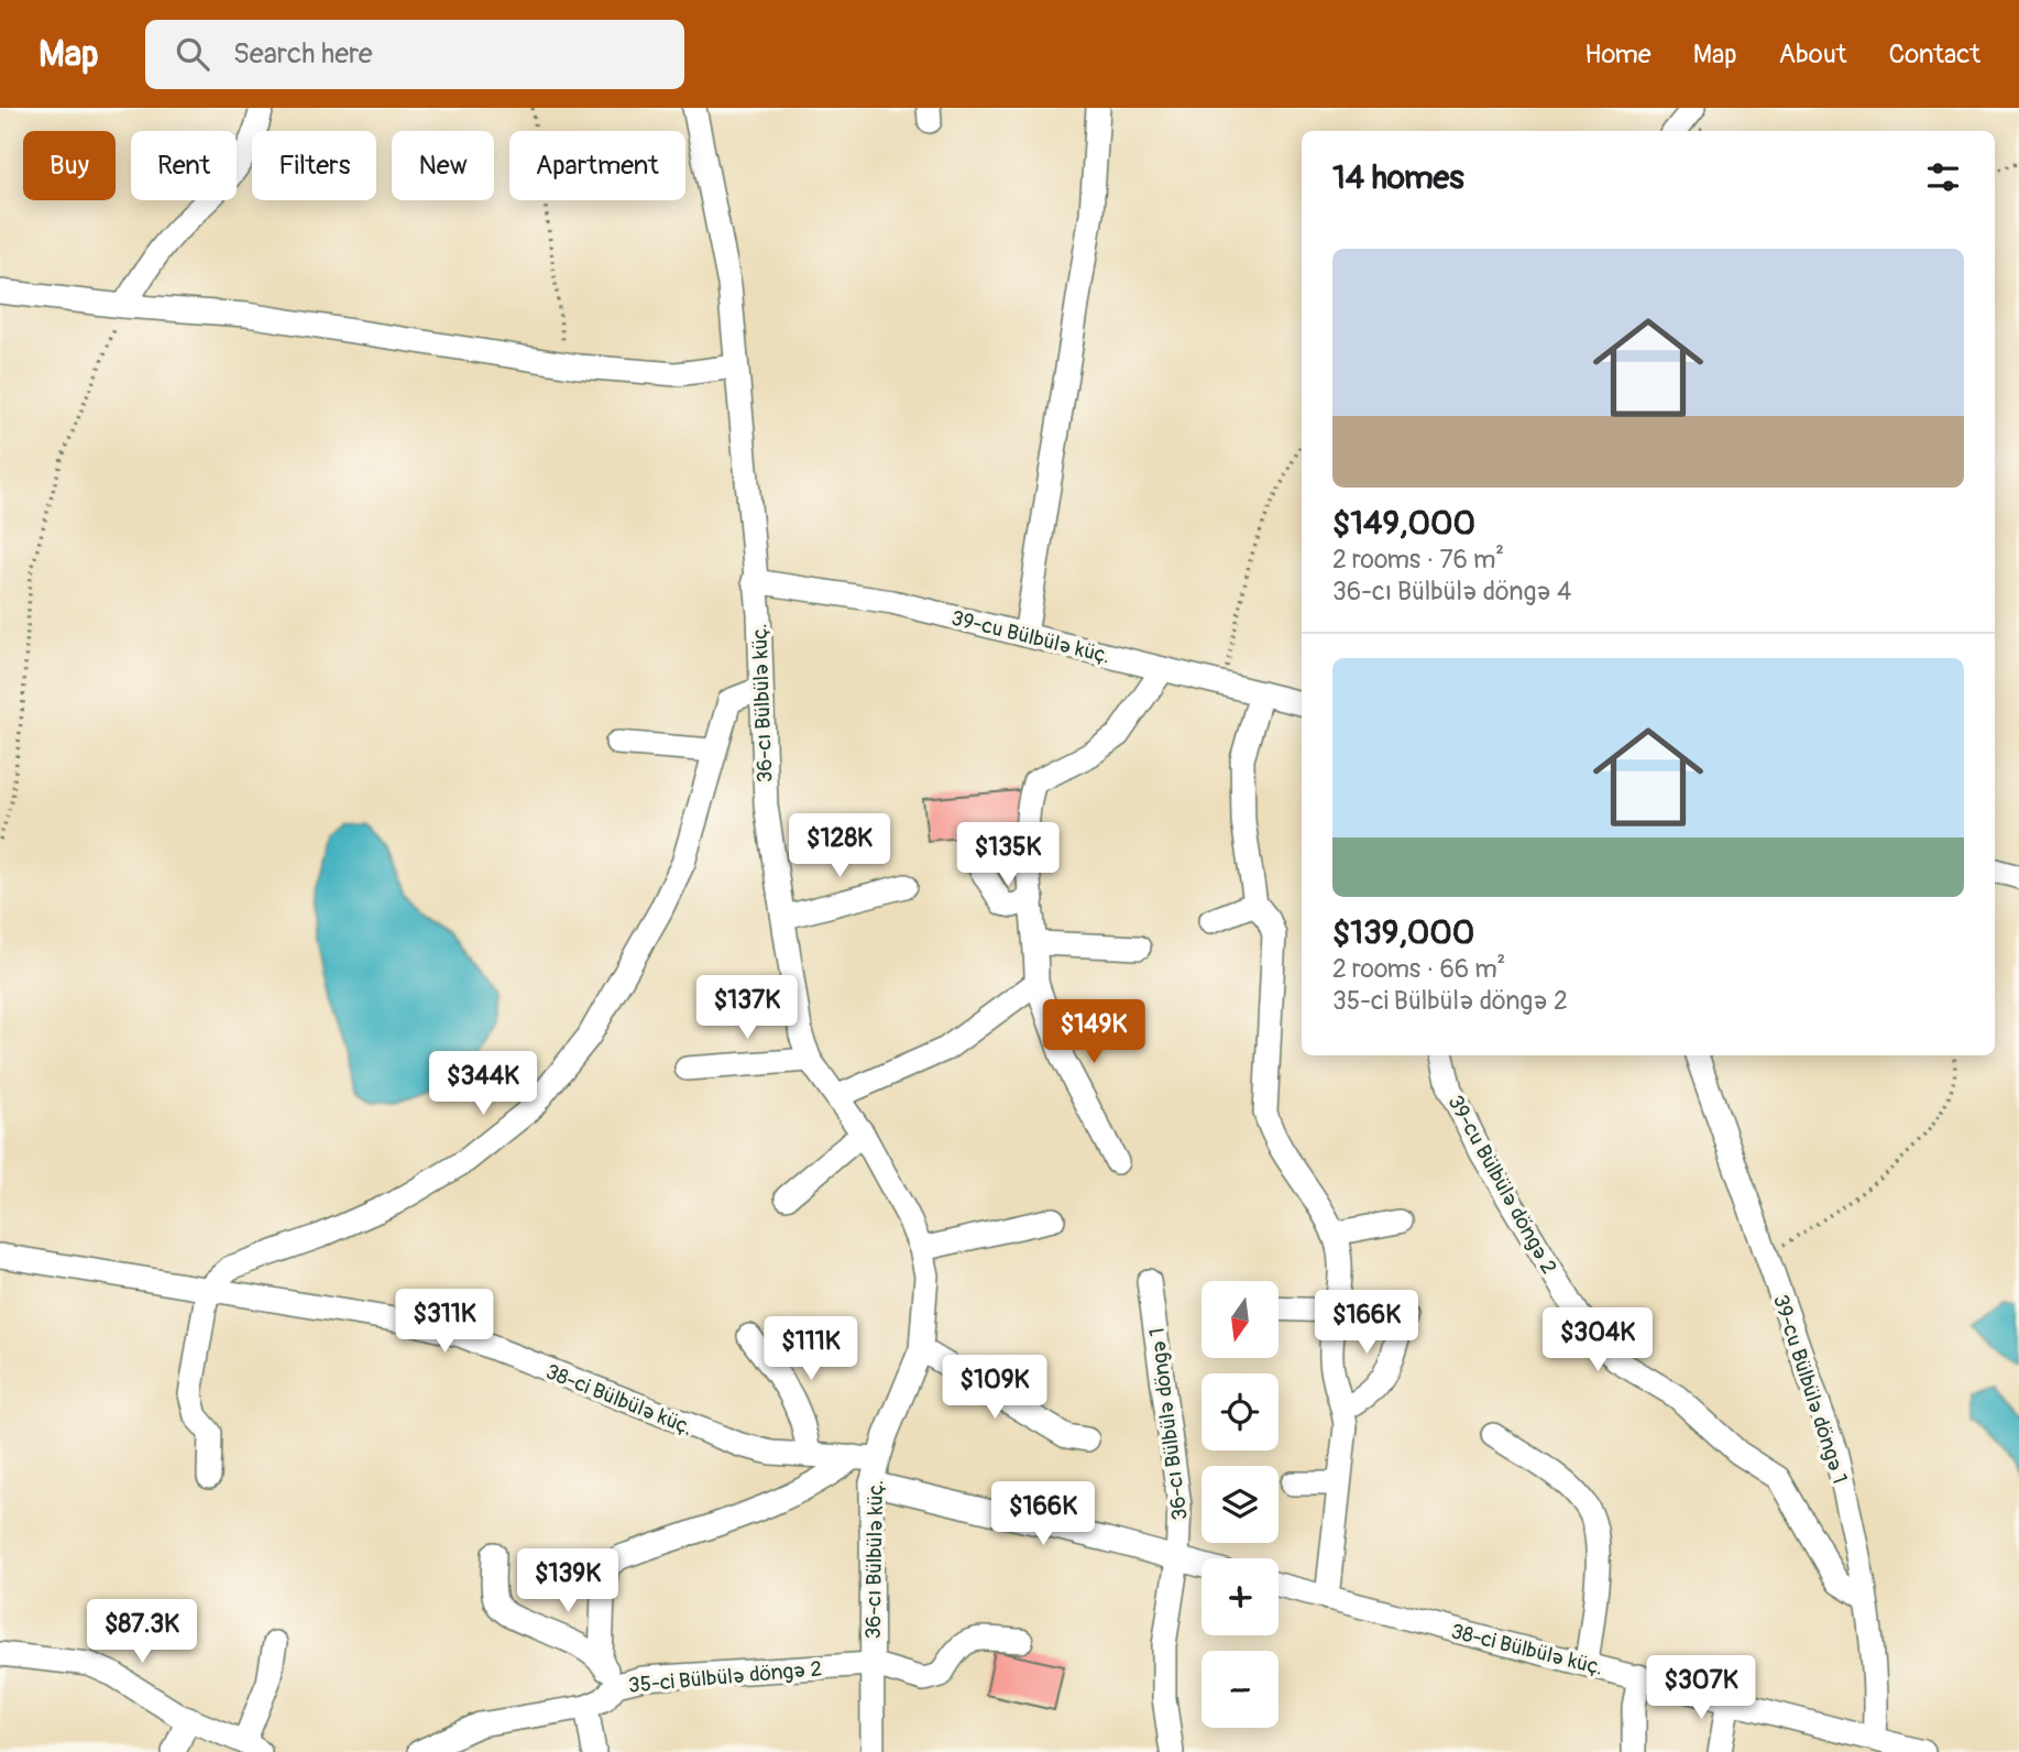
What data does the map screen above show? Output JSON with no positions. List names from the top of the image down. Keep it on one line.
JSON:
{"streets":{"street":["39-cu Bülbülə küç.","36-cı Bülbülə küç.","39-cu Bülbülə döngə 2","39-cu Bülbülə döngə 1","38-ci Bülbülə küç.","36-cı Bülbülə döngə 1","35-ci Bülbülə döngə 2"]},"crossings":[["39-cu Bülbülə küç.","36-cı Bülbülə küç."],["36-cı Bülbülə küç.","38-ci Bülbülə küç."],["36-cı Bülbülə küç.","35-ci Bülbülə döngə 2"],["39-cu Bülbülə döngə 2","39-cu Bülbülə döngə 1"],["39-cu Bülbülə döngə 1","38-ci Bülbülə küç."]],"north":"bottom","page":{"header":"Map","search":"Search here","nav":["Home","Map","About","Contact"],"chip":["Buy","Rent","Filters","New","Apartment"],"heading":"14 homes","list":[{"name":"$149,000","note":"2 rooms · 76 m² · 36-cı Bülbülə döngə 4"},{"name":"$139,000","note":"2 rooms · 66 m² · 35-ci Bülbülə döngə 2"}],"price":["$128K","$135K","$137K","$149K","$344K","$311K","$166K","$304K","$111K","$109K","$166K","$139K","$87.3K","$307K"],"map_buttons":["+","−"]}}
